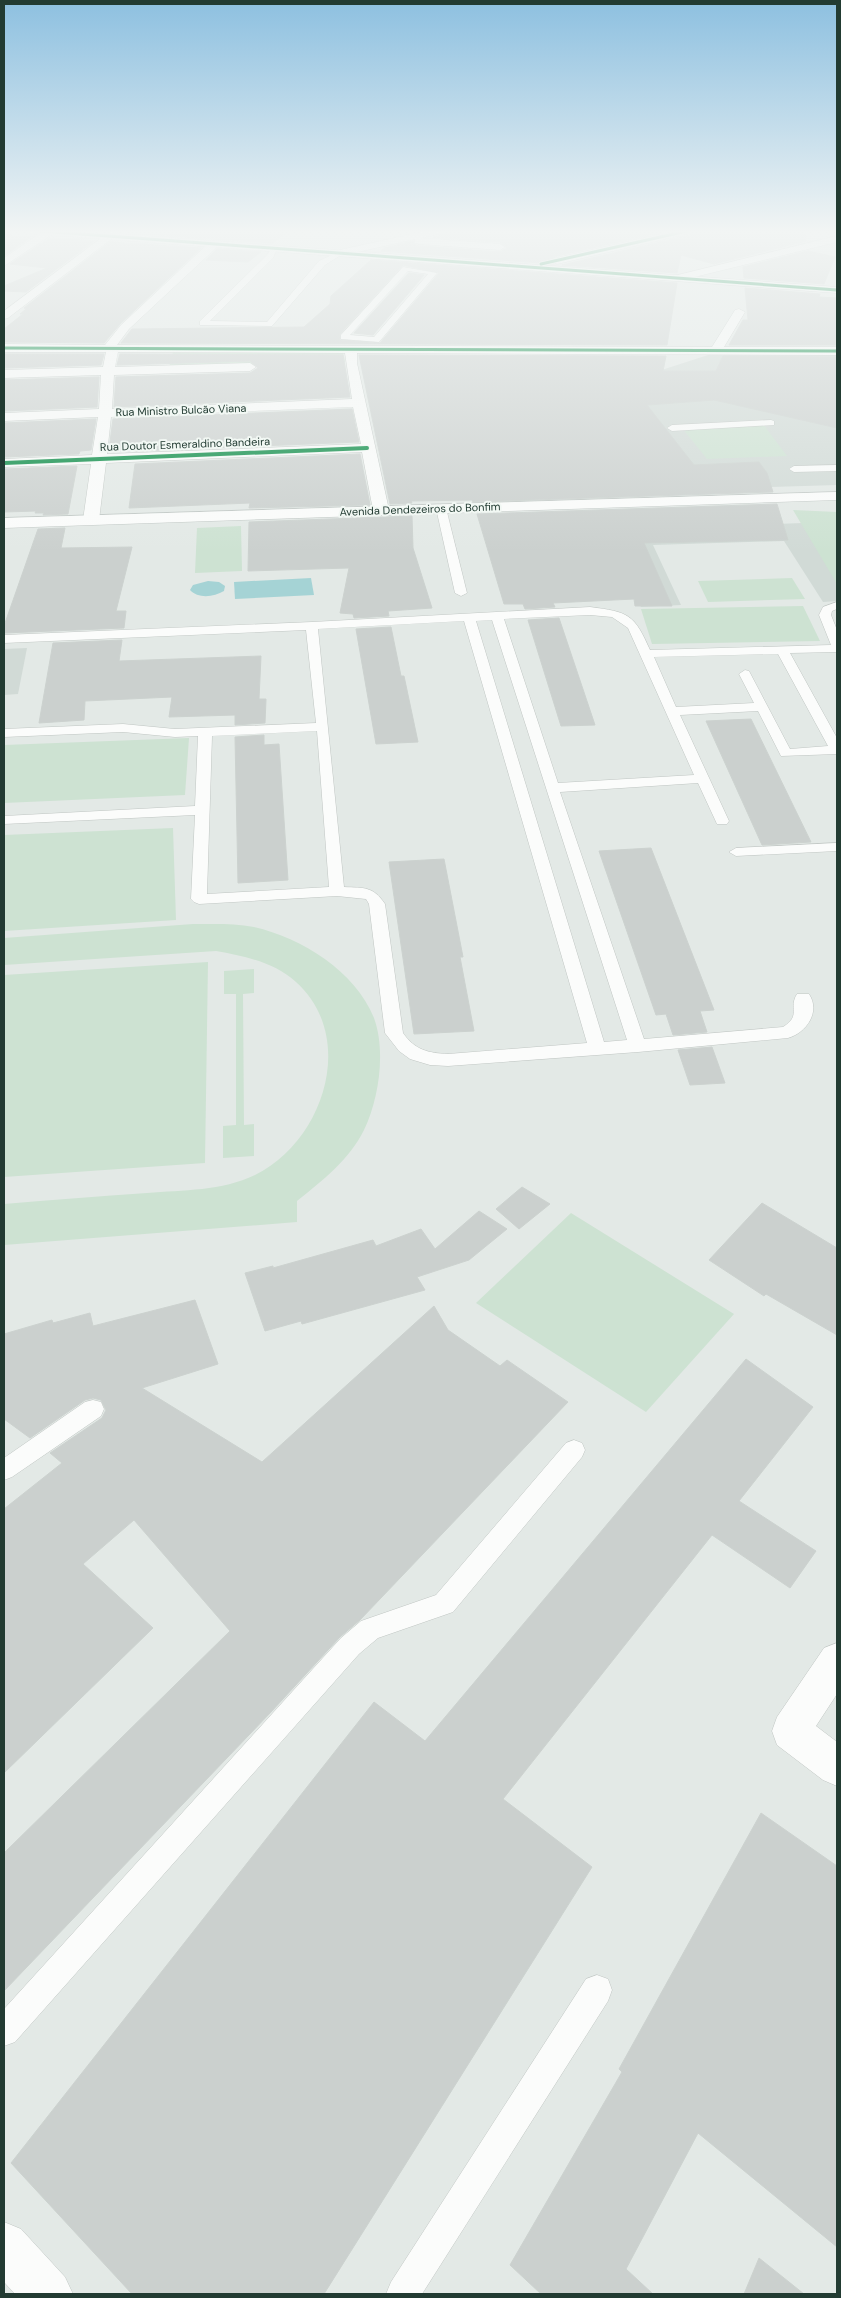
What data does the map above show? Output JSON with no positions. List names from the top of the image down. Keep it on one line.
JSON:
{"streets":{"street":["Rua Ministro Bulcão Viana","Rua Doutor Esmeraldino Bandeira","Avenida Dendezeiros do Bonfim"]}}
